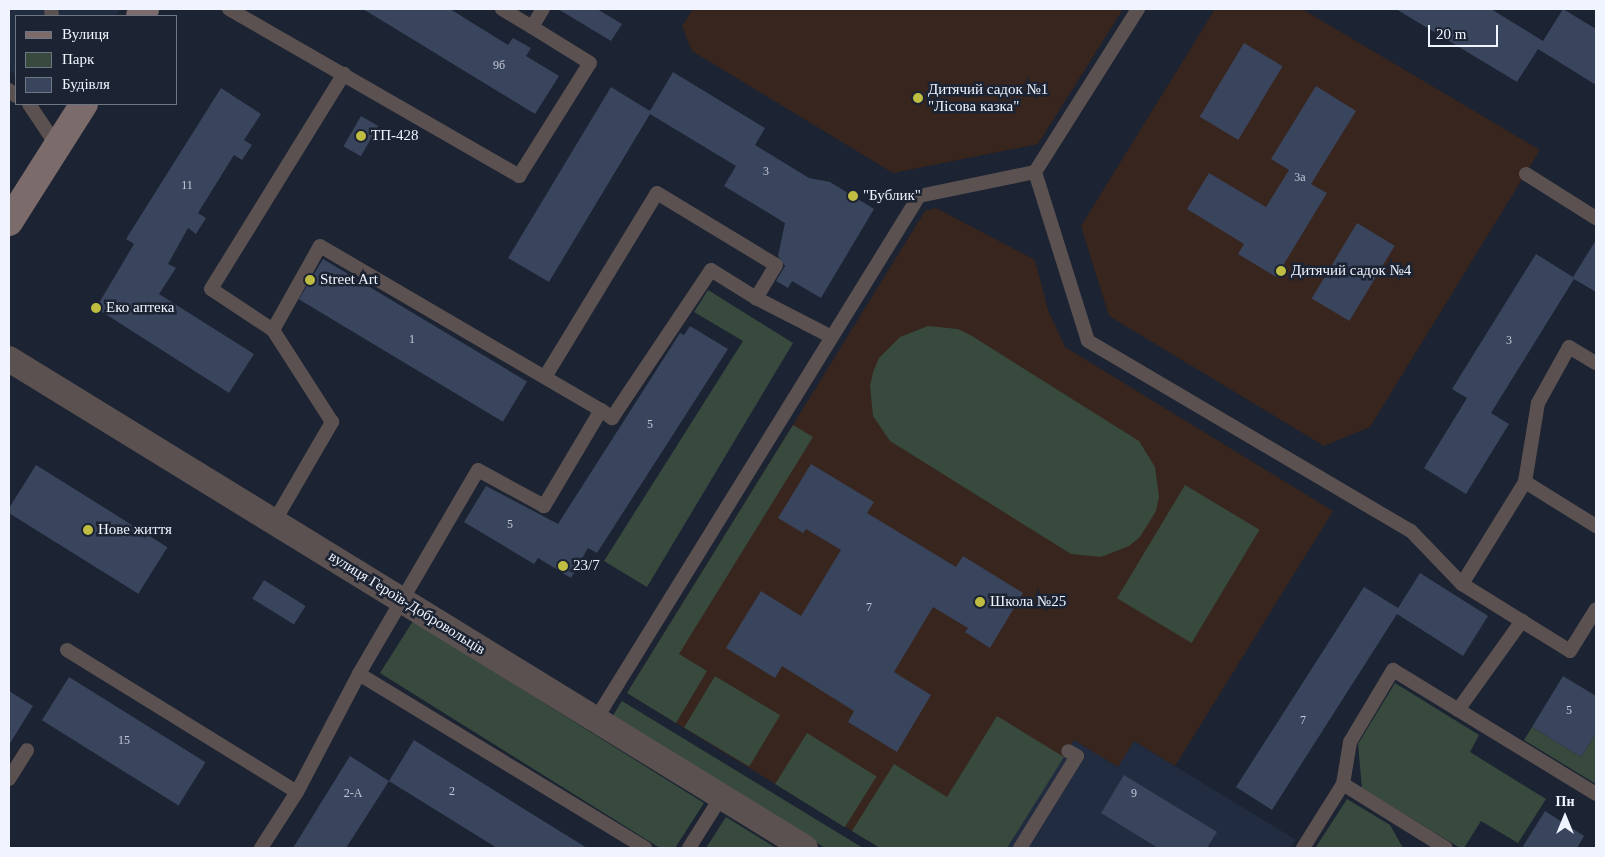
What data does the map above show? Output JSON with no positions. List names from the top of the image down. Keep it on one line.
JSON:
{"streets":{"street":["вулиця Героїв-Добровольців"]},"places":["Дитячий садок №1 \"Лісова казка\"","ТП-428","\"Бублик\"","Дитячий садок №4","Street Art","Еко аптека","Нове життя","23/7","Школа №25"],"house_numbers":["9б","3","3а","11","1","3","5","5","7","5","7","15","2","2-А","9"],"legend":["Вулиця","Парк","Будівля"],"scale_bar":"20 m","north":"top"}
